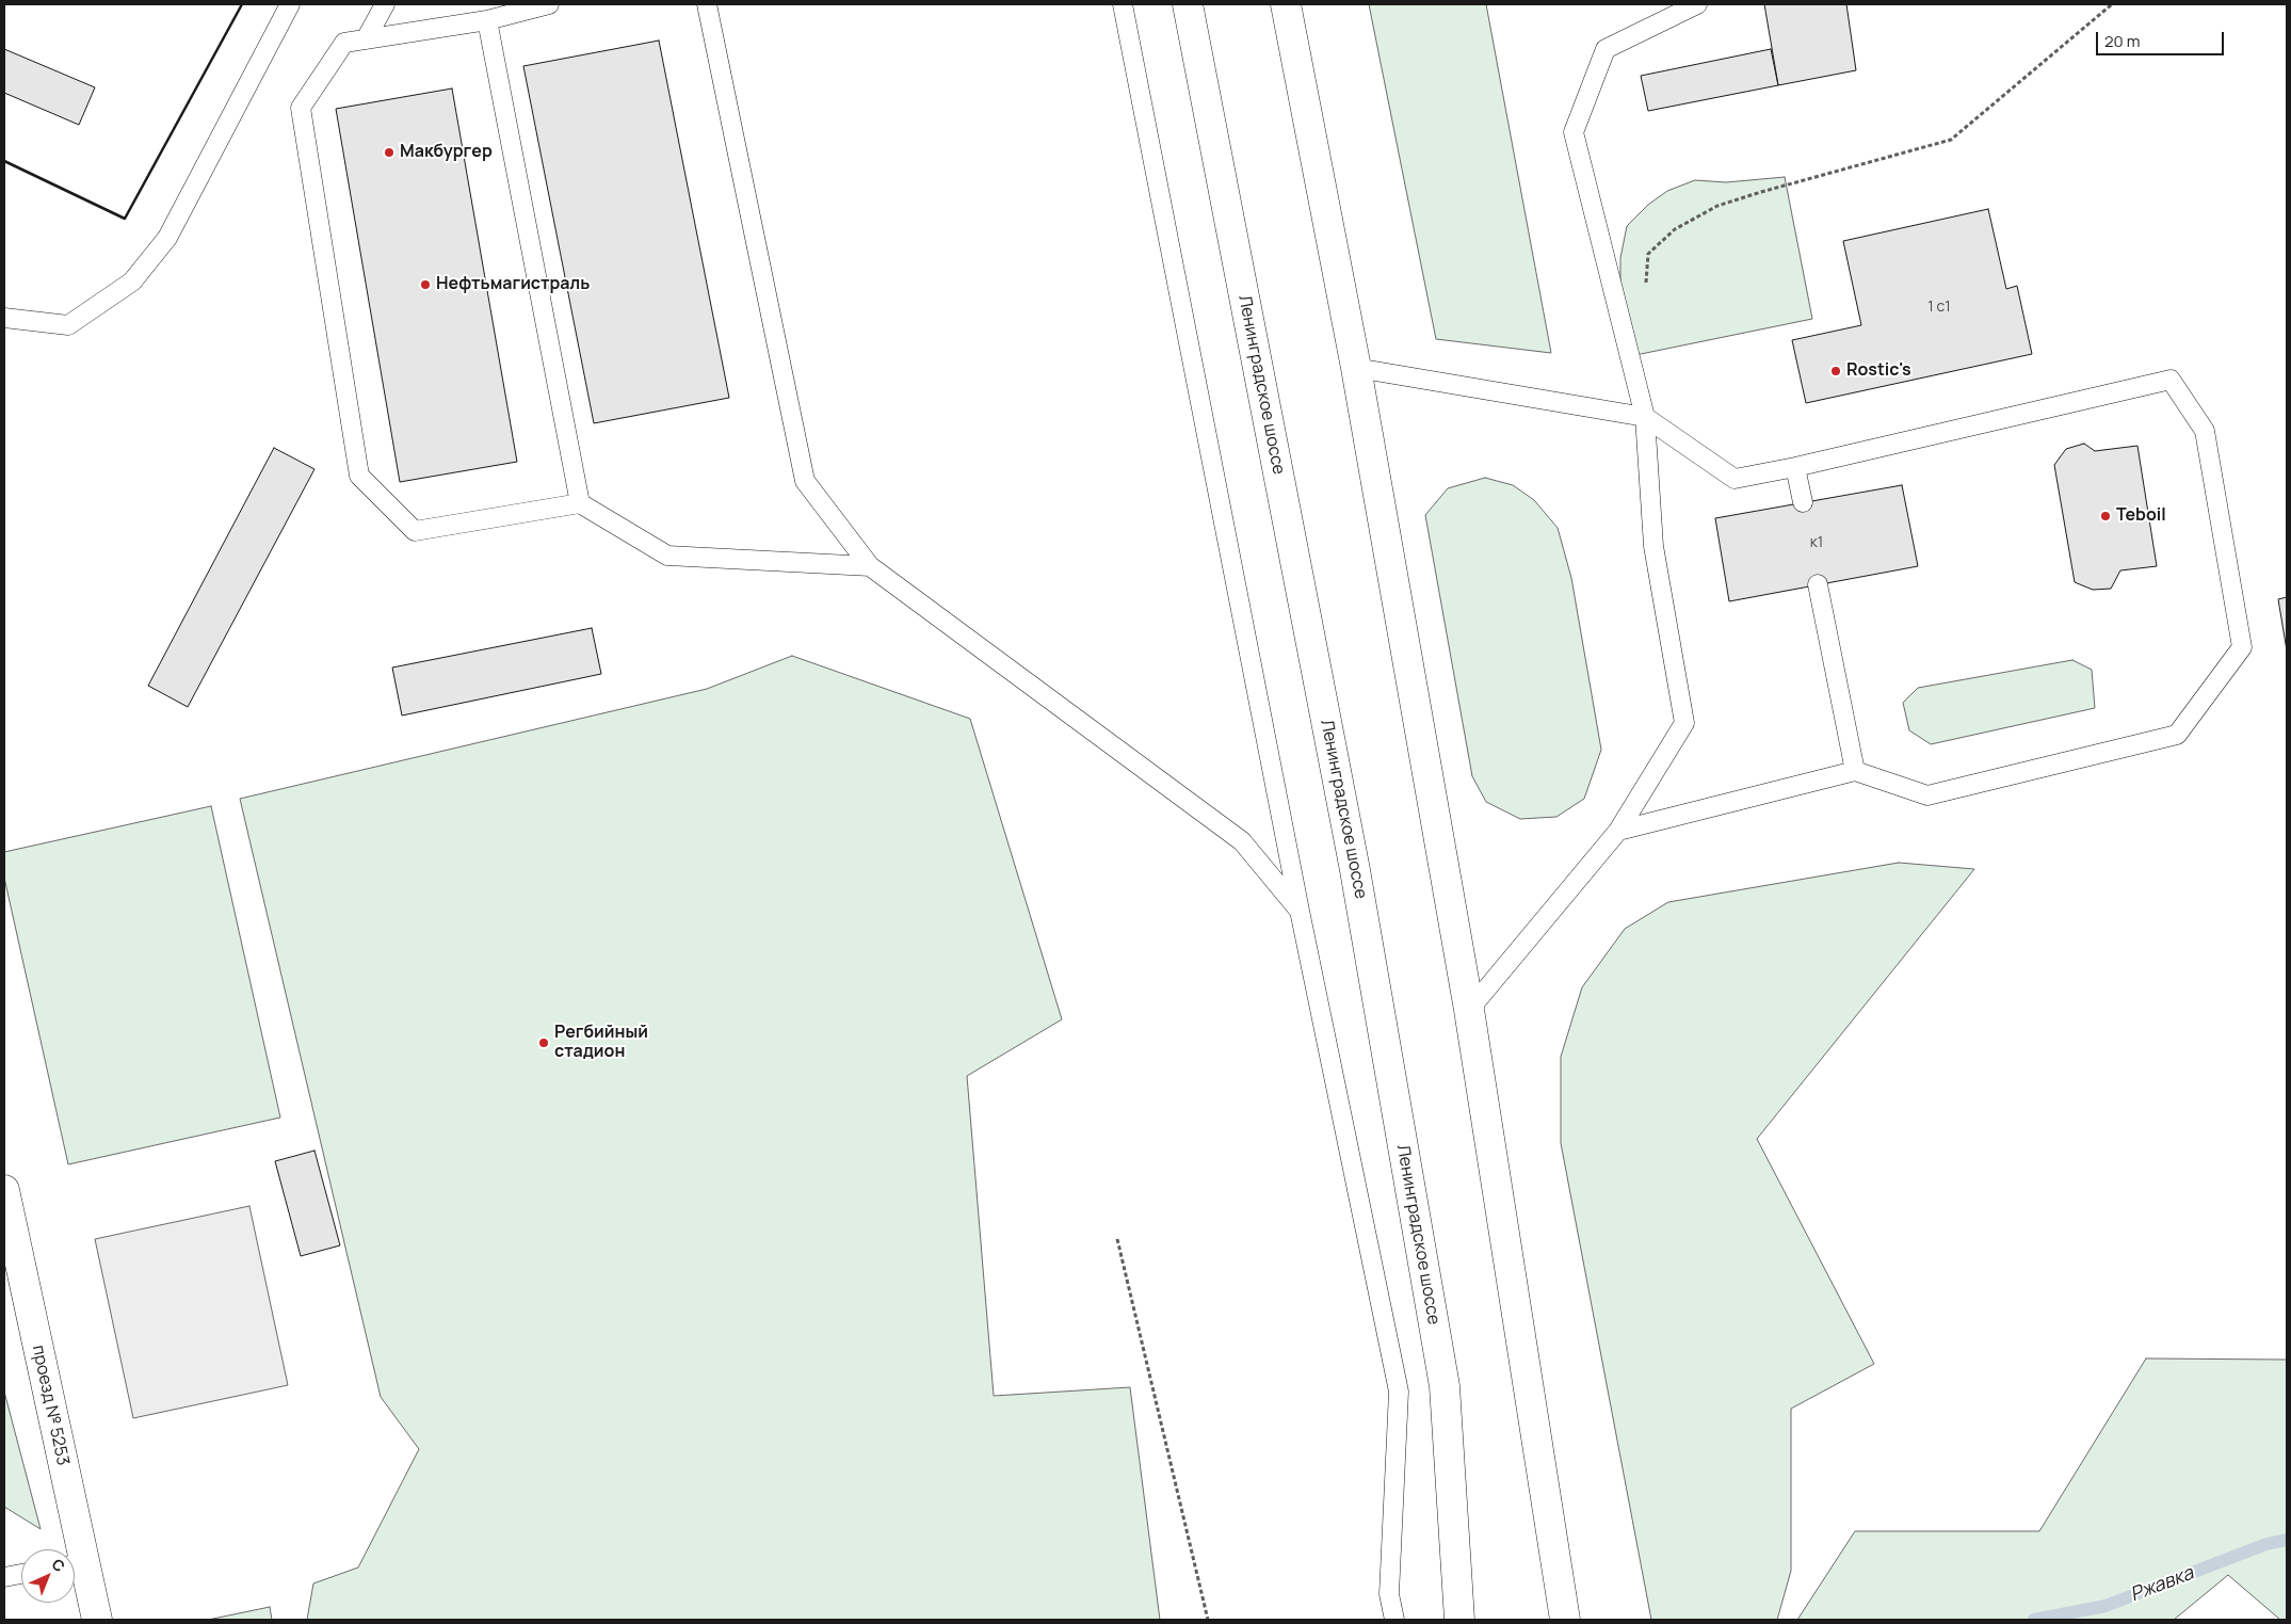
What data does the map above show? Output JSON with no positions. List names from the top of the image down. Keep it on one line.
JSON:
{"streets":{"main road":["Ленинградское шоссе","проезд № 5253"]},"water":["Ржавка"],"places":["Макбургер","Нефтьмагистраль","Rostic's","Teboil","Регбийный стадион"],"house_numbers":["1 с1","к1"],"scale_bar":"20 m","north":"top right"}
